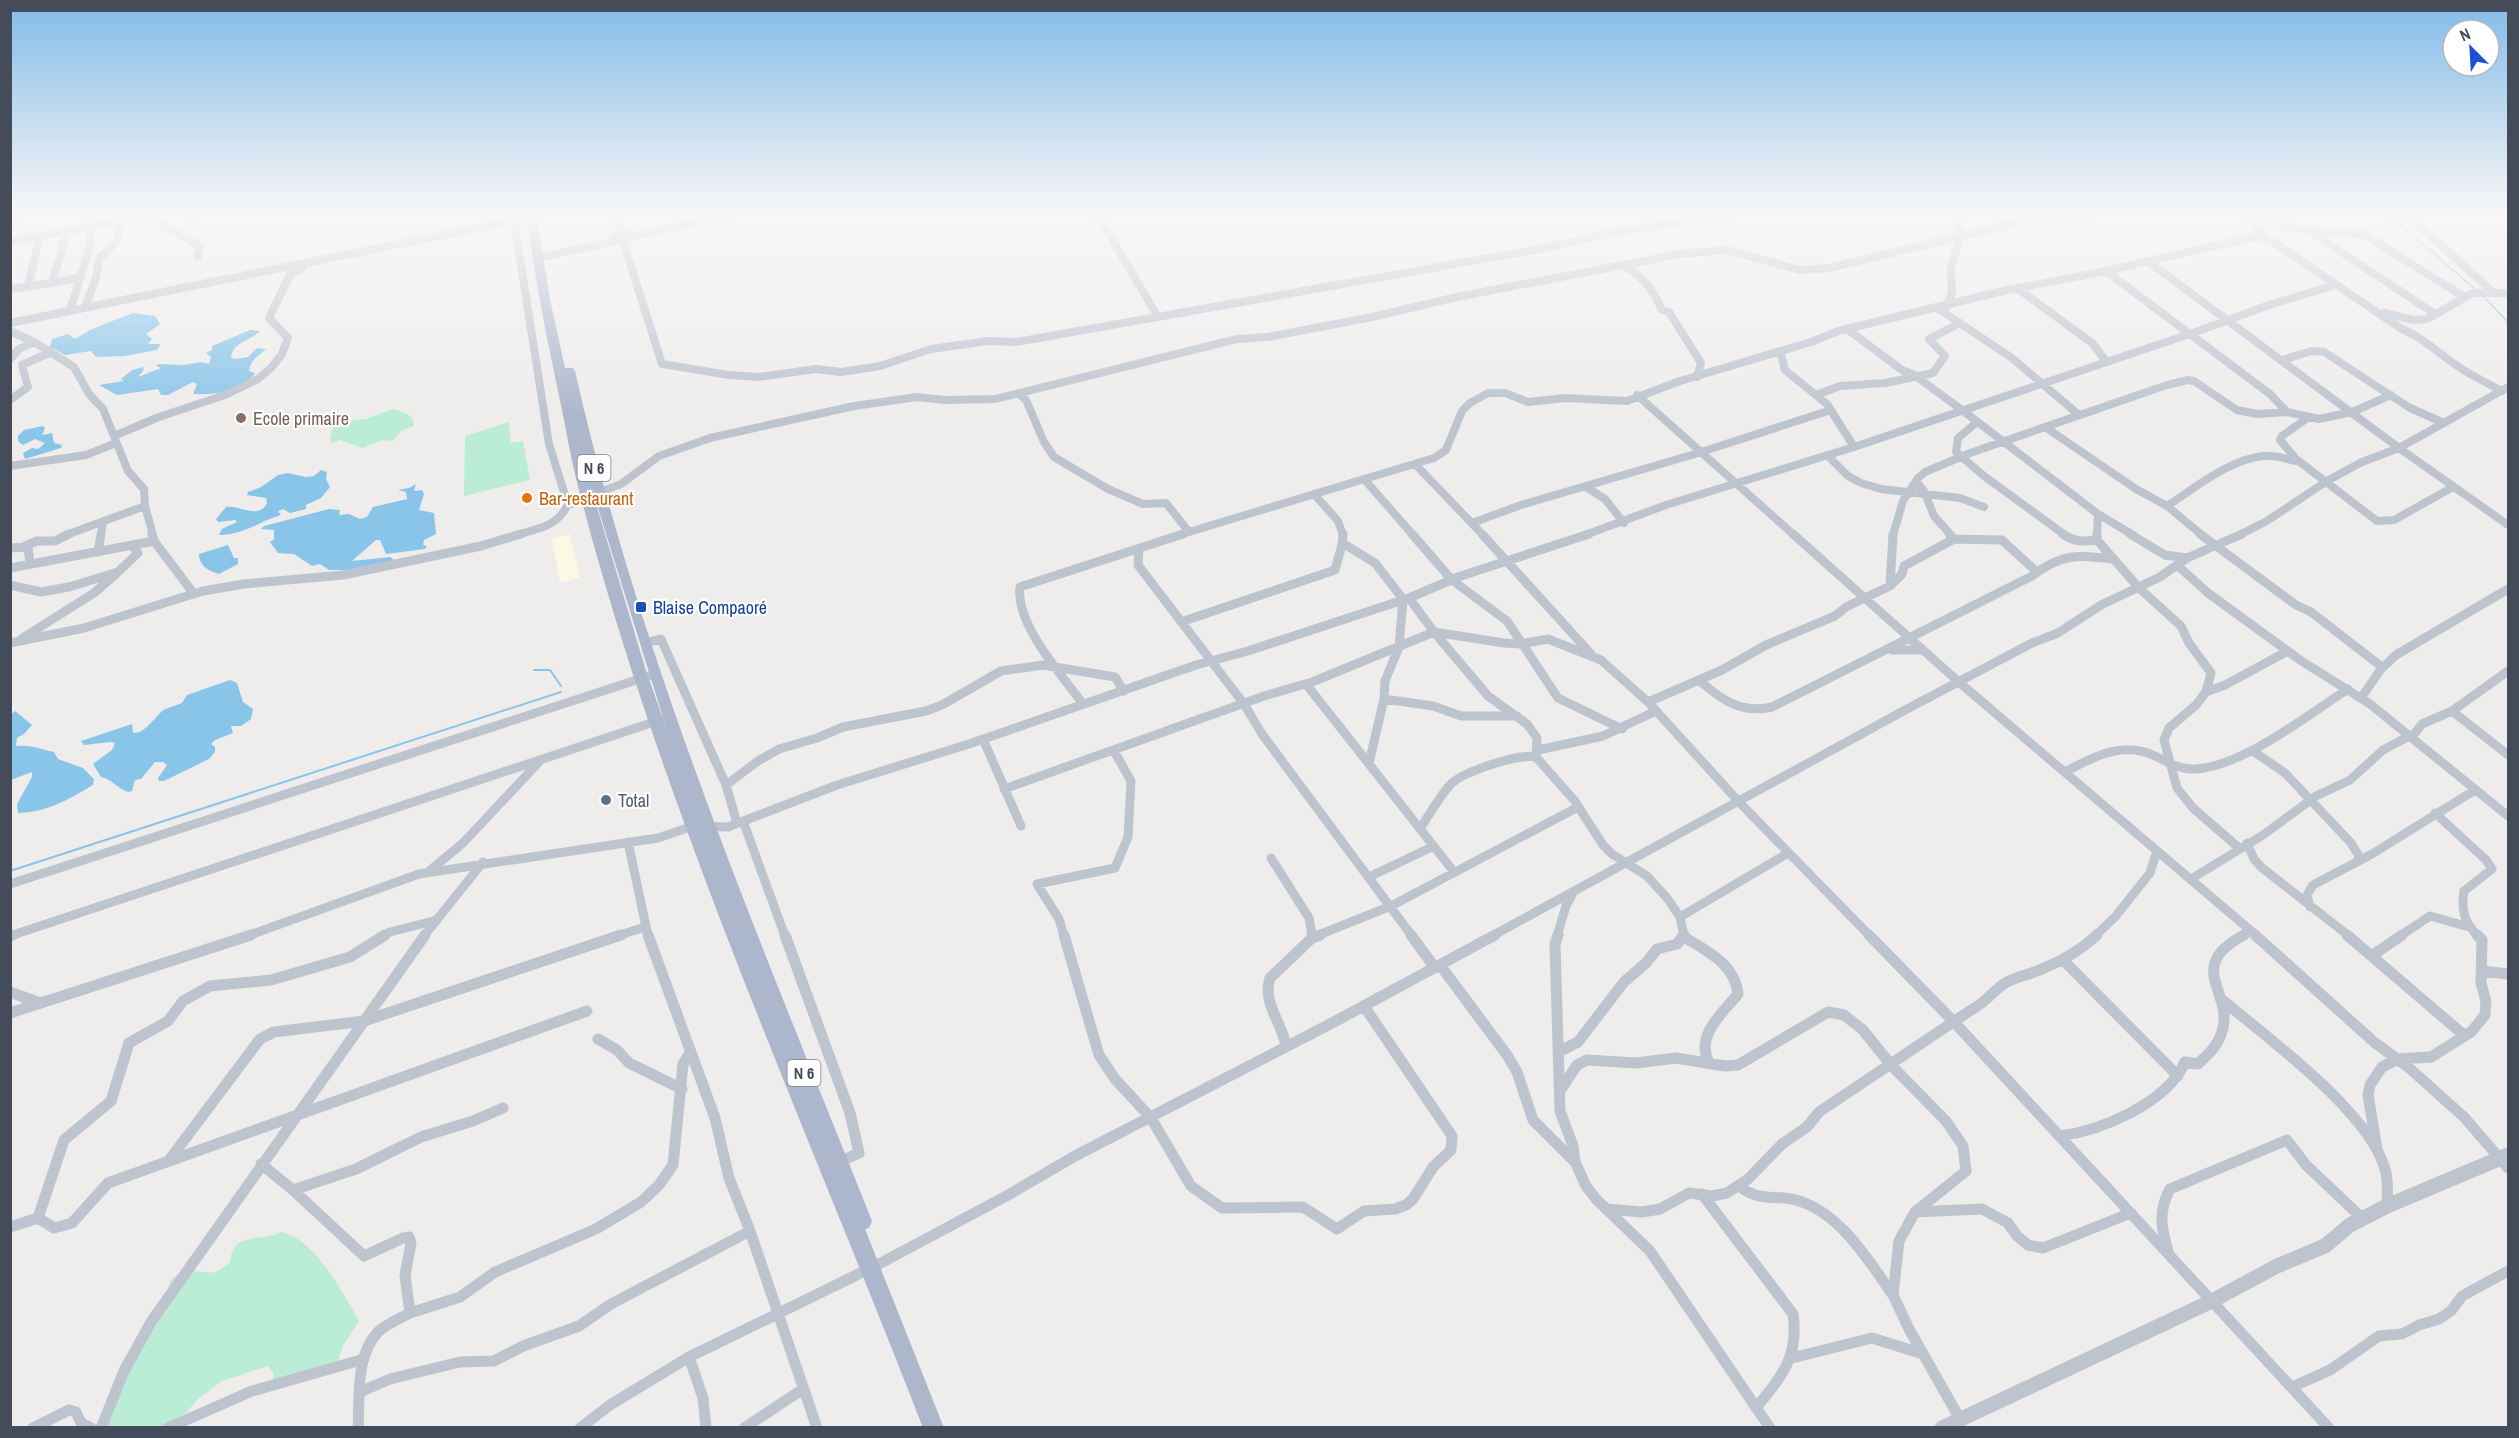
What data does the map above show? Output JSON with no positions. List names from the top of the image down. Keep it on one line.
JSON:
{"streets":{"main road":["N 6"]},"places":{"other":["Ecole primaire","Bar-restaurant","Total"],"transit":["Blaise Compaoré"]},"north":"top left"}
